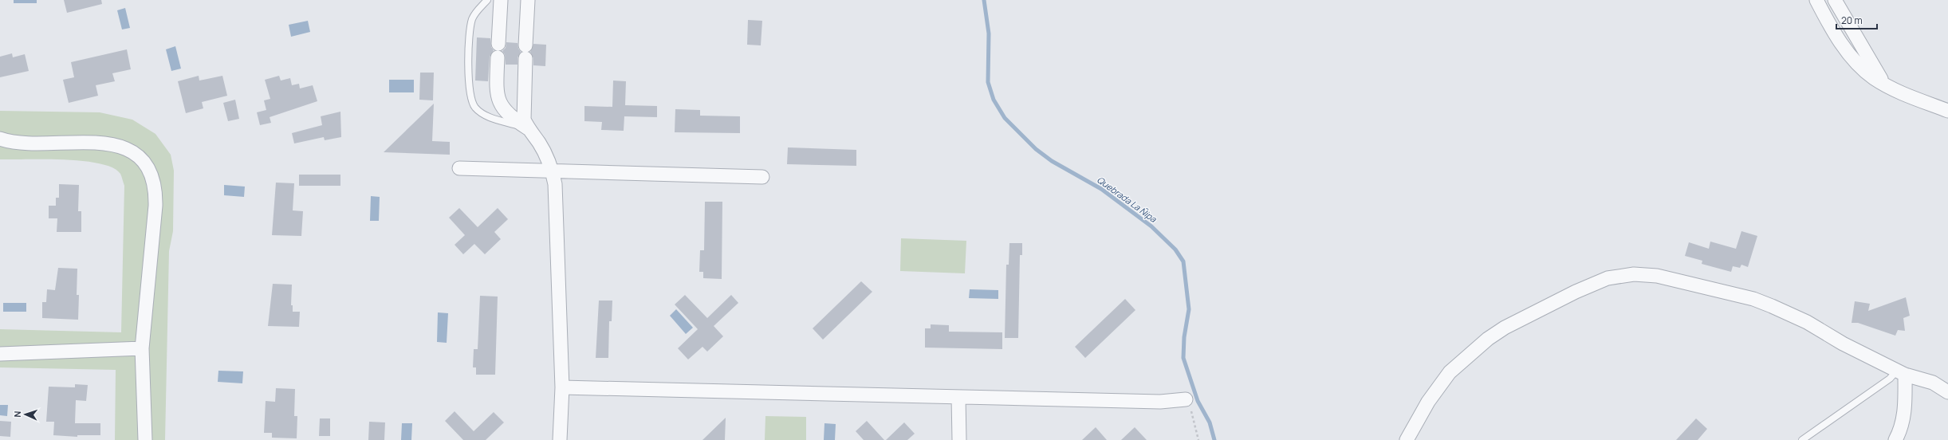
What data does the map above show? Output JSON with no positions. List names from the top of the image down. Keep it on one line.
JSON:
{"water":["Quebrada La Ñipa"],"scale_bar":"20 m","north":"left"}
